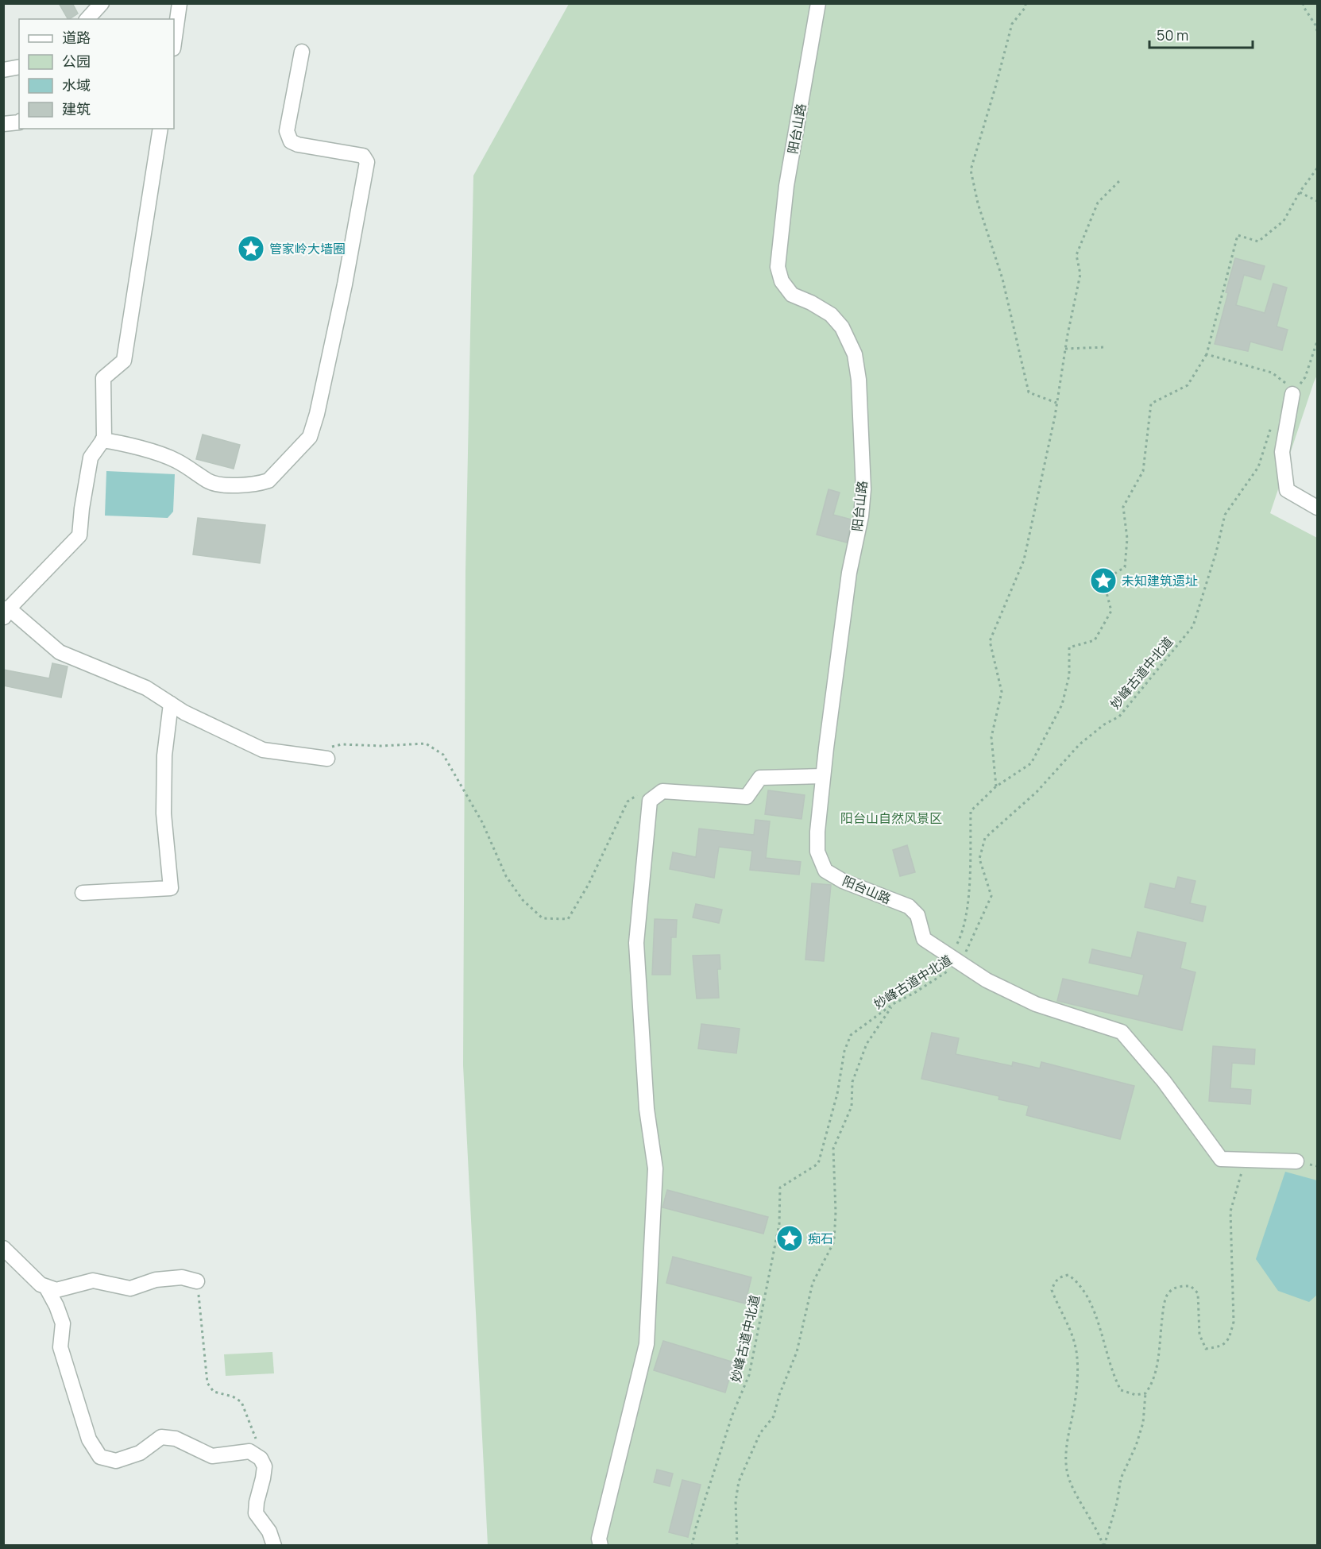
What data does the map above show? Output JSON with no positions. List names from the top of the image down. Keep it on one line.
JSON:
{"streets":{"street":["阳台山路"],"path":["妙峰古道中北道"]},"crossings":[["阳台山路","妙峰古道中北道"]],"parks":["阳台山自然风景区"],"places":{"place":["管家岭大墙圈","未知建筑遗址","痴石"]},"legend":["道路","公园","水域","建筑"],"scale_bar":"50 m"}
